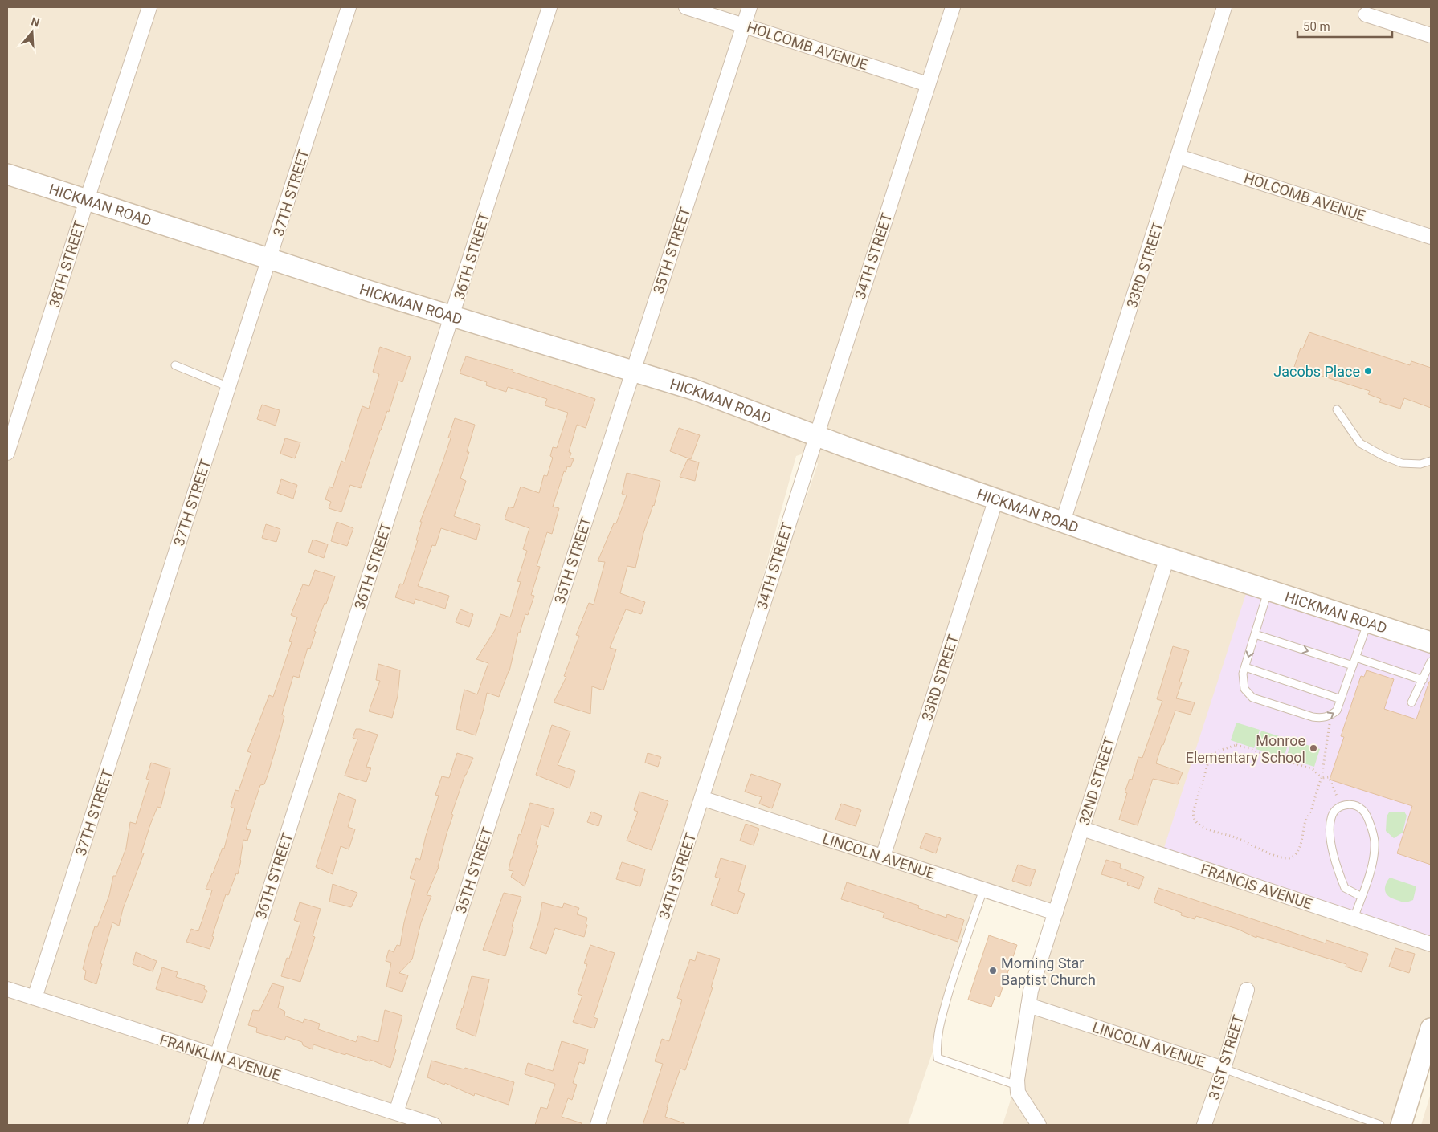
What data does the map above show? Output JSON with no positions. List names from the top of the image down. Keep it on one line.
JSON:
{"streets":{"main road":["HICKMAN ROAD"],"street":["HOLCOMB AVENUE","37TH STREET","35TH STREET","36TH STREET","34TH STREET","38TH STREET","33RD STREET","32ND STREET","LINCOLN AVENUE","FRANCIS AVENUE","FRANKLIN AVENUE","31ST STREET"]},"crossings":[["HOLCOMB AVENUE","35TH STREET"],["HOLCOMB AVENUE","34TH STREET"],["HOLCOMB AVENUE","33RD STREET"],["37TH STREET","HICKMAN ROAD"],["37TH STREET","FRANKLIN AVENUE"],["HICKMAN ROAD","35TH STREET"],["HICKMAN ROAD","36TH STREET"],["HICKMAN ROAD","34TH STREET"],["HICKMAN ROAD","38TH STREET"],["HICKMAN ROAD","33RD STREET"],["HICKMAN ROAD","32ND STREET"],["35TH STREET","FRANKLIN AVENUE"],["36TH STREET","FRANKLIN AVENUE"],["34TH STREET","LINCOLN AVENUE"],["33RD STREET","LINCOLN AVENUE"],["32ND STREET","LINCOLN AVENUE"],["32ND STREET","FRANCIS AVENUE"],["LINCOLN AVENUE","31ST STREET"]],"places":["Jacobs Place","Monroe Elementary School","Morning Star Baptist Church"],"scale_bar":"50 m","north":"top"}
